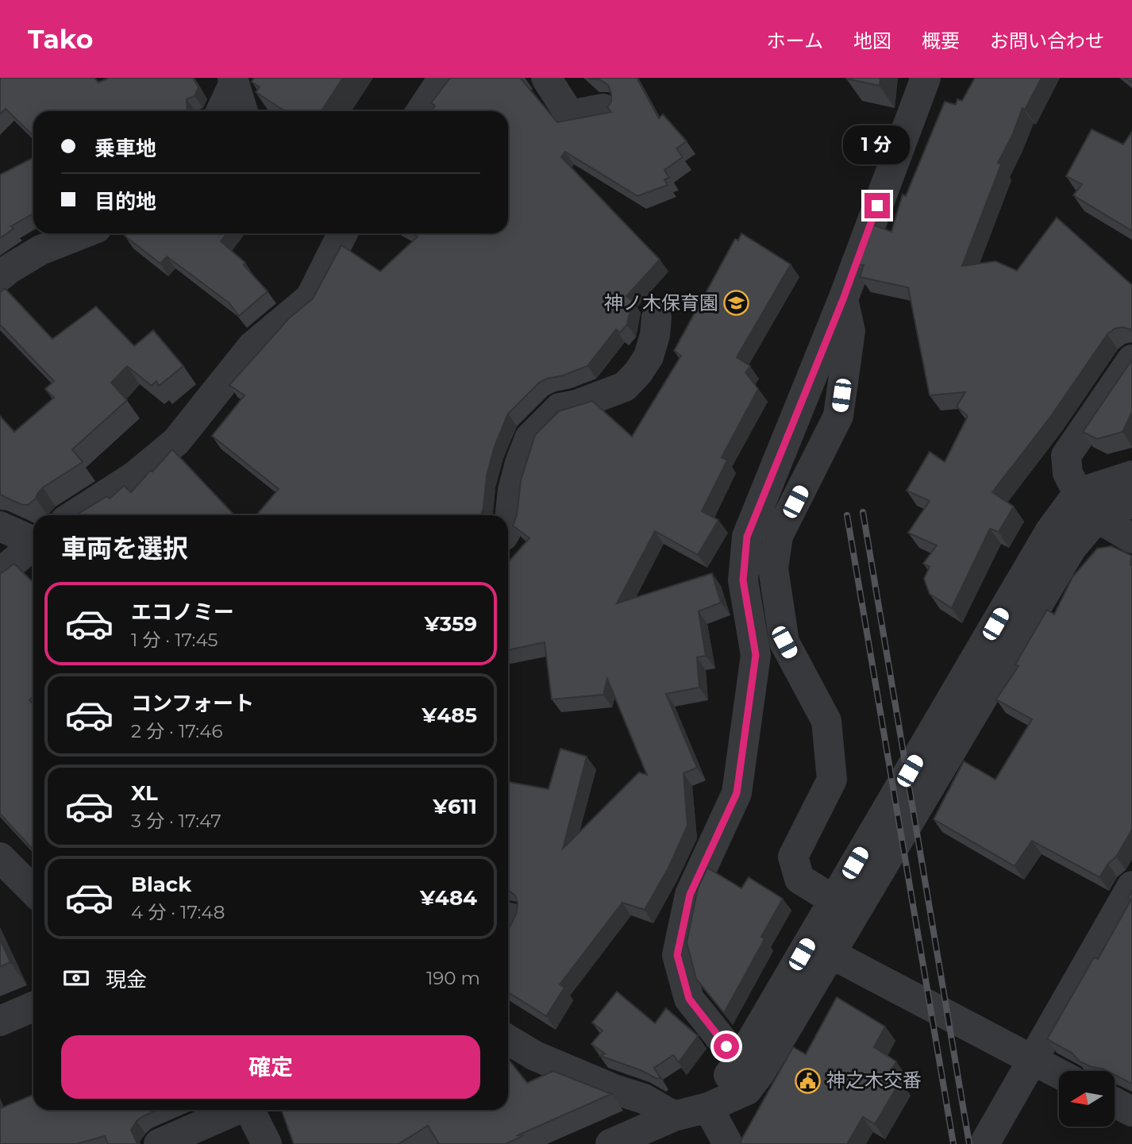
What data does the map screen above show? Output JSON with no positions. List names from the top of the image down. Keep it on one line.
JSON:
{"places":{"school or university":["神ノ木保育園"],"public building":["神之木交番"]},"north":"left","page":{"header":"Tako","nav":["ホーム","地図","概要","お問い合わせ"],"banner":["乗車地","目的地"],"bubble":"1 分","heading":"車両を選択","list":[{"name":"エコノミー","note":"1 分 · 17:45","value":"¥359"},{"name":"コンフォート","note":"2 分 · 17:46","value":"¥485"},{"name":"XL","note":"3 分 · 17:47","value":"¥611"},{"name":"Black","note":"4 分 · 17:48","value":"¥484"}],"pay":["現金","190 m"],"buttons":"確定"}}
